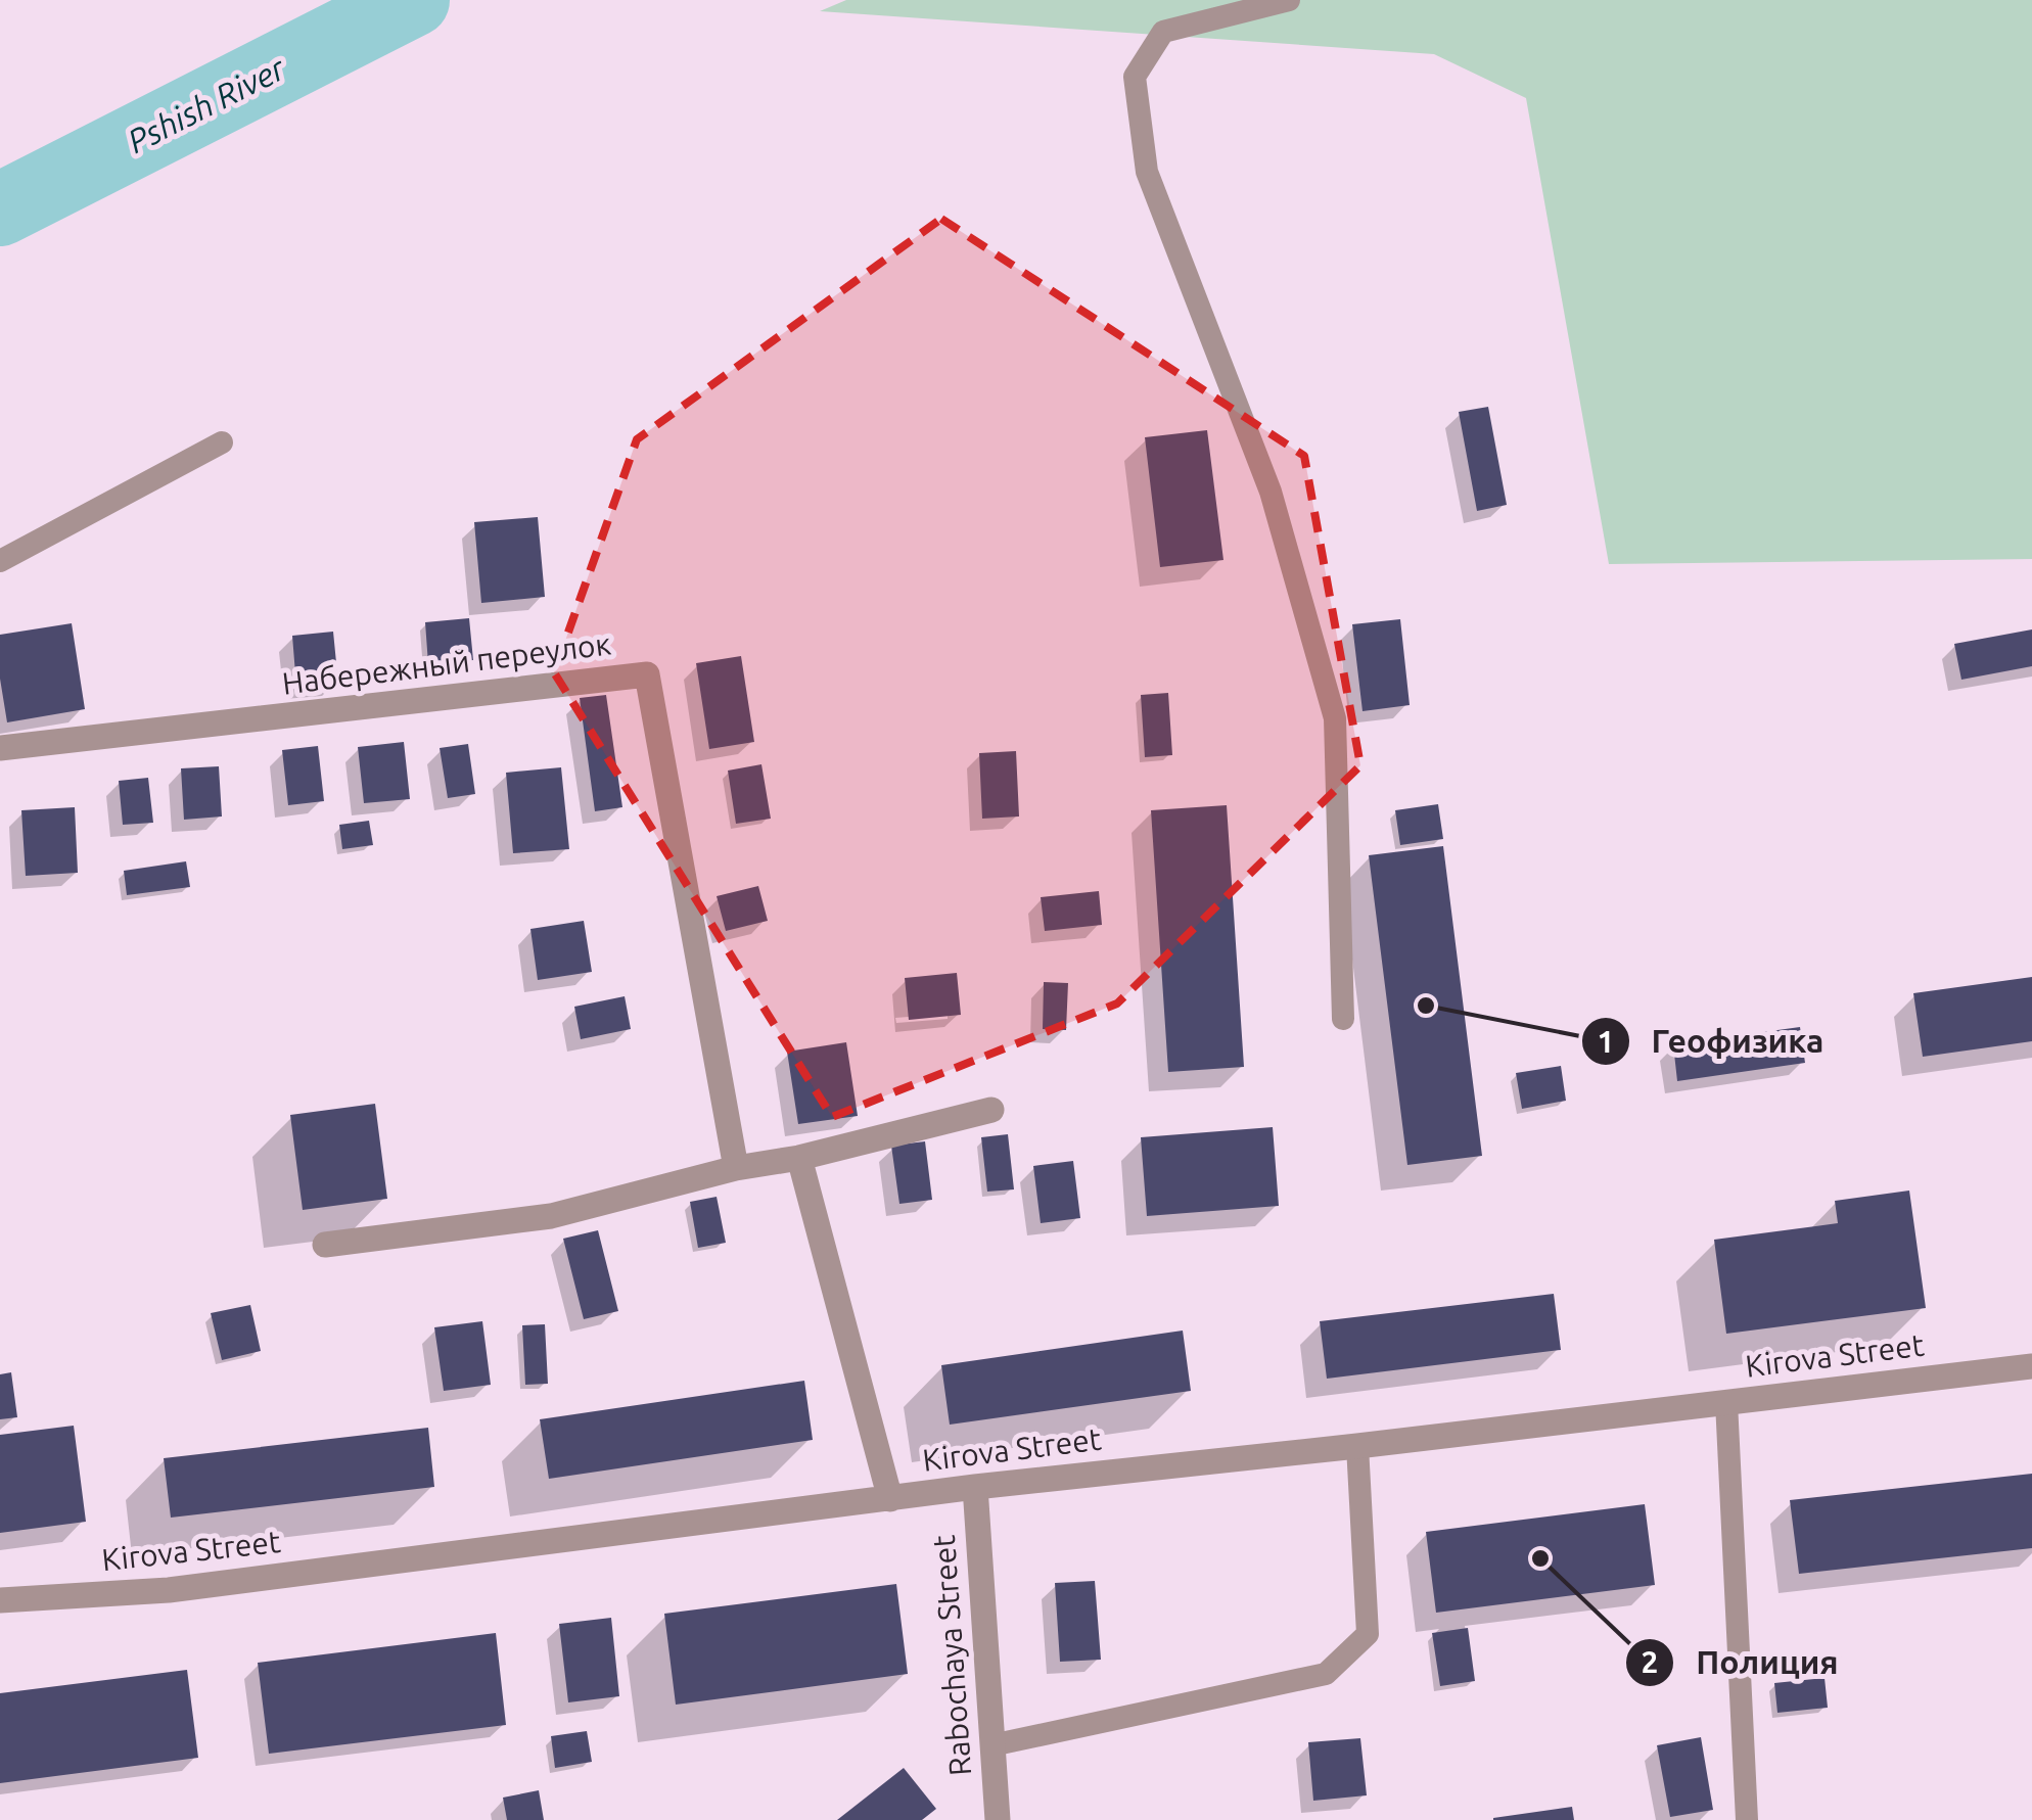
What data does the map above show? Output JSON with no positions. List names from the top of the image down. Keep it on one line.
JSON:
{"streets":{"street":["Набережный переулок","Kirova Street","Rabochaya Street"]},"crossings":[["Kirova Street","Rabochaya Street"]],"water":["Pshish River"],"places":["Геофизика","Полиция"]}
